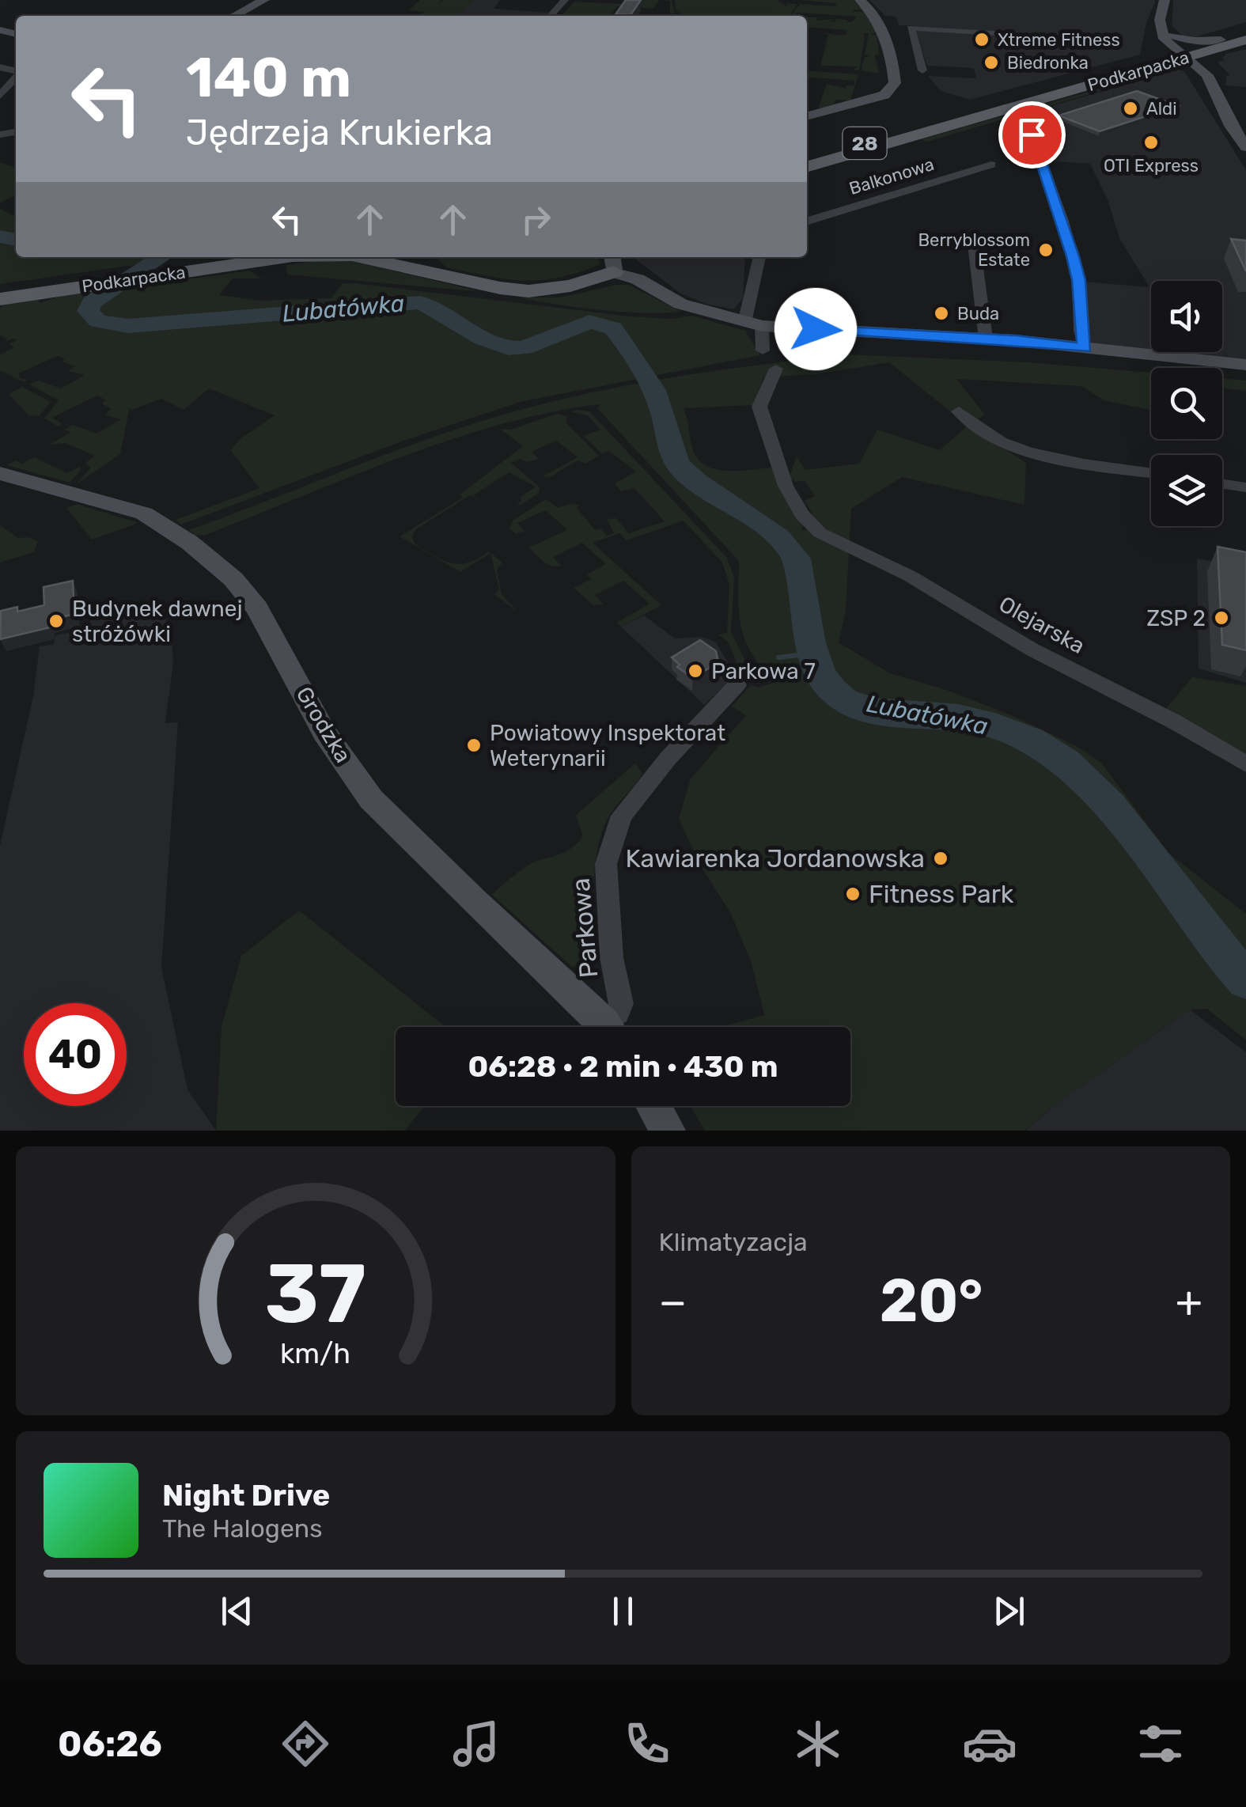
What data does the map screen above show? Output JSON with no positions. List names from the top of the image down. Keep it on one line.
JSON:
{"streets":{"main road":["Podkarpacka","28"],"street":["Balkonowa","Olejarska","Grodzka","Parkowa"]},"water":["Lubatówka"],"places":["Xtreme Fitness","Biedronka","Aldi","OTI Express","Berryblossom Estate","Buda","ZSP 2","Budynek dawnej stróżówki","Parkowa 7","Powiatowy Inspektorat Weterynarii","Kawiarenka Jordanowska","Fitness Park"],"page":{"turn":["140 m","Jędrzeja Krukierka"],"limit":"40","trip":"06:28 · 2 min · 430 m","tile":"Klimatyzacja","heat":["−","20°","+"],"song":["Night Drive","The Halogens"],"tabs":"06:26","gauge":["37","km/h"]}}
